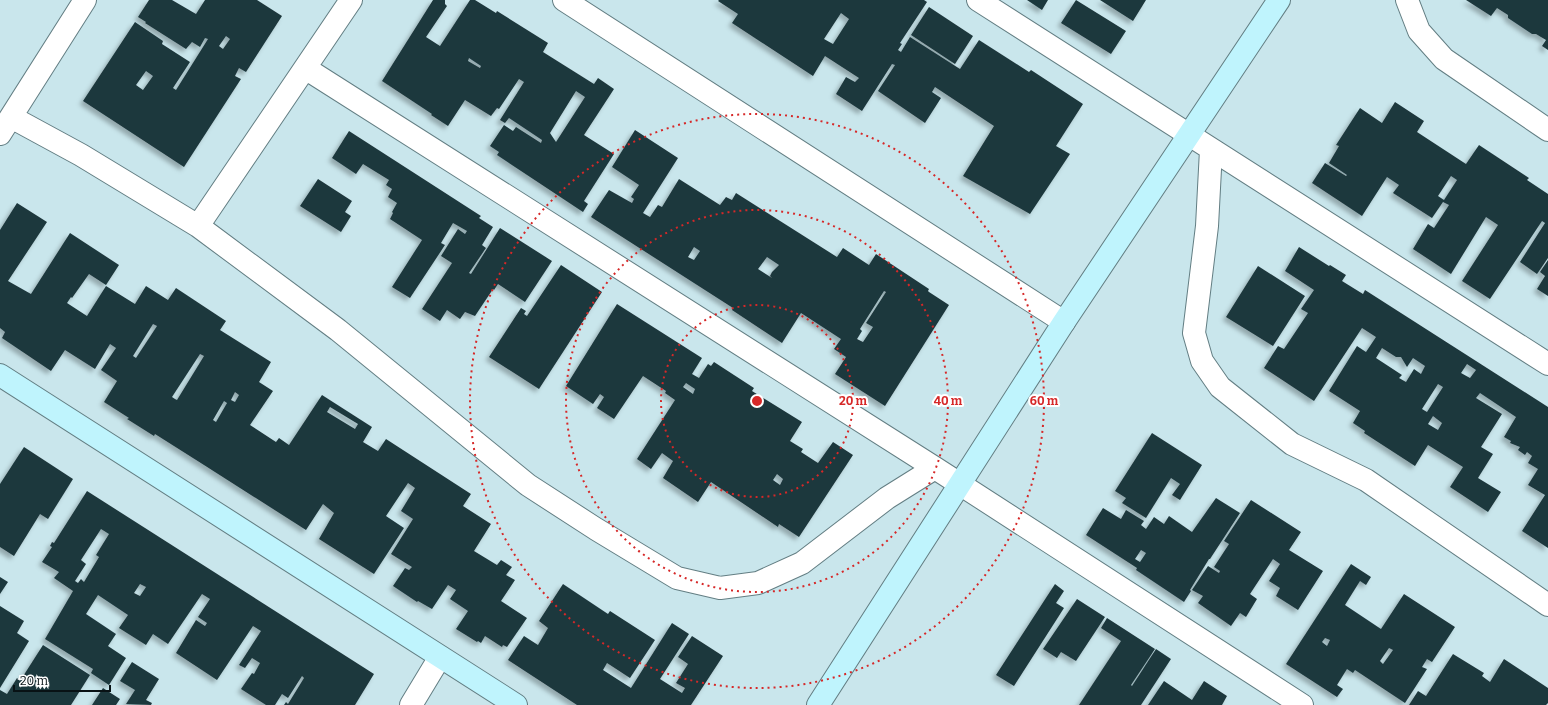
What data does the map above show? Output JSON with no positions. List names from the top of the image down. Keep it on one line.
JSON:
{"scale_bar":"20 m","rings":["20 m","40 m","60 m"]}
